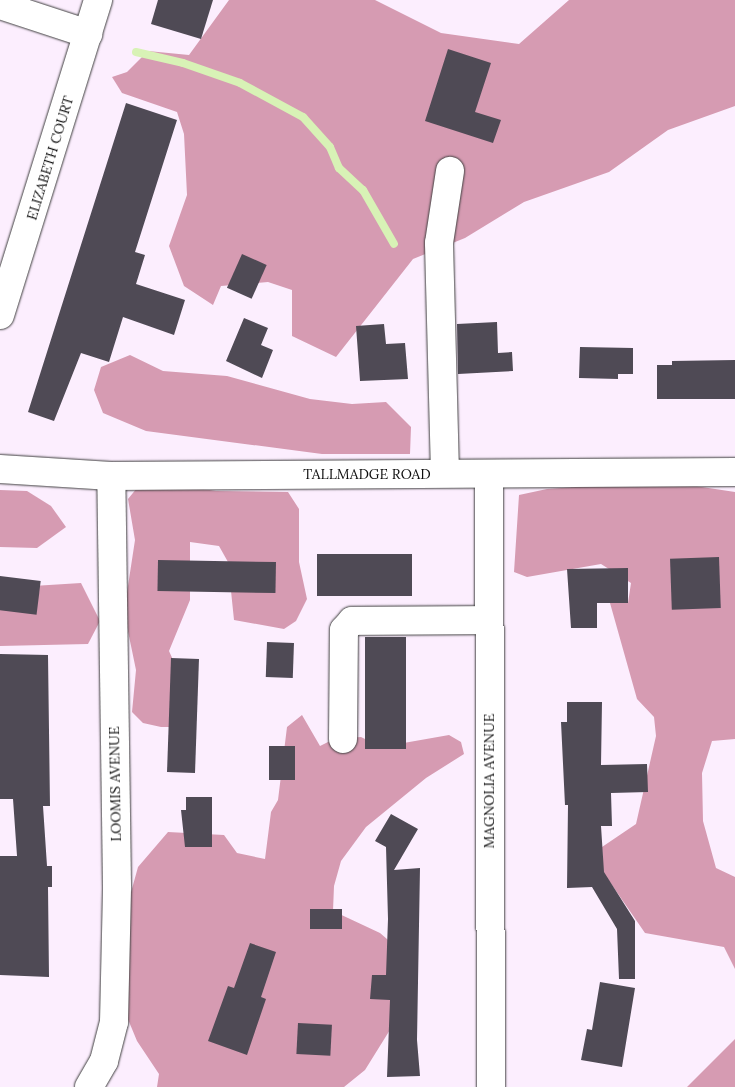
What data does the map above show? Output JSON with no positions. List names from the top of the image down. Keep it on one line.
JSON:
{"streets":{"street":["ELIZABETH COURT","TALLMADGE ROAD","MAGNOLIA AVENUE","LOOMIS AVENUE"]},"crossings":[["TALLMADGE ROAD","MAGNOLIA AVENUE"],["TALLMADGE ROAD","LOOMIS AVENUE"]]}
